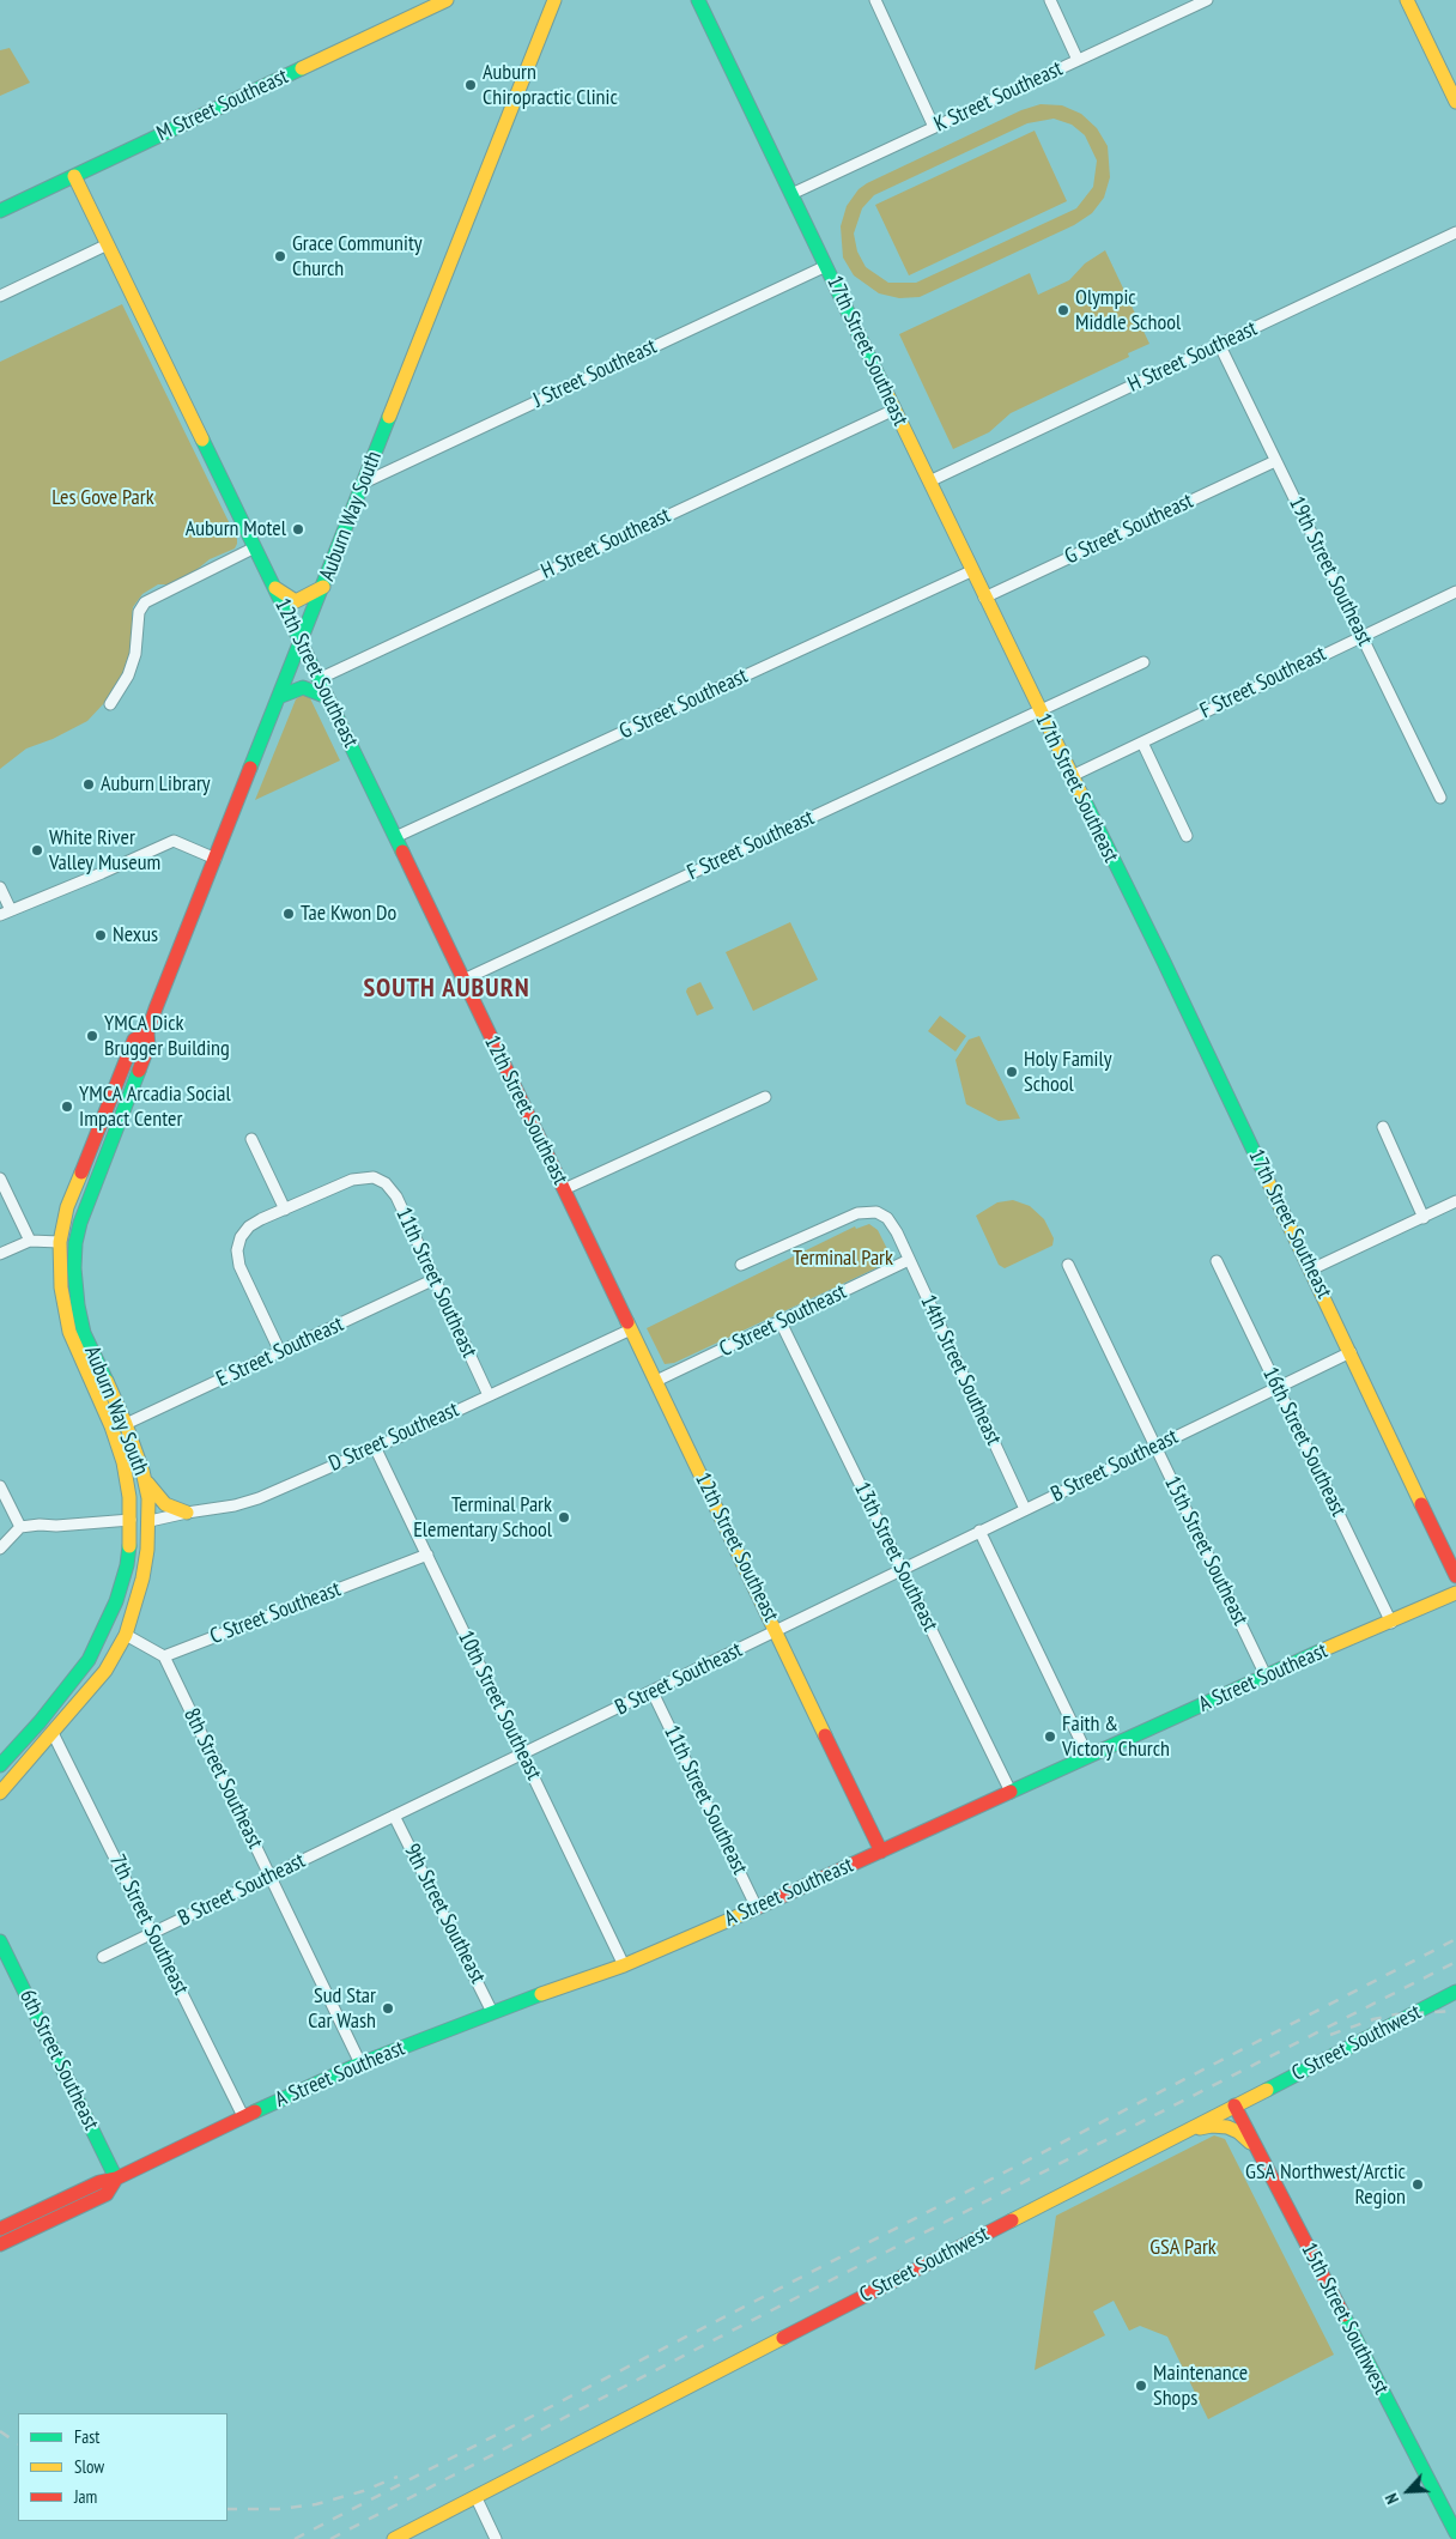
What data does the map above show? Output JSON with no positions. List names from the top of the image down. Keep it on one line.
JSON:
{"streets":{"main road":["M Street Southeast","17th Street Southeast","Auburn Way South","12th Street Southeast","A Street Southeast","C Street Southwest","6th Street Southeast","15th Street Southwest"],"street":["K Street Southeast","H Street Southeast","J Street Southeast","G Street Southeast","19th Street Southeast","F Street Southeast","11th Street Southeast","C Street Southeast","E Street Southeast","14th Street Southeast","D Street Southeast","16th Street Southeast","B Street Southeast","15th Street Southeast","13th Street Southeast","10th Street Southeast","8th Street Southeast","9th Street Southeast","7th Street Southeast"]},"crossings":[["K Street Southeast","17th Street Southeast"],["M Street Southeast","12th Street Southeast"],["17th Street Southeast","H Street Southeast"],["17th Street Southeast","J Street Southeast"],["17th Street Southeast","G Street Southeast"],["17th Street Southeast","F Street Southeast"],["17th Street Southeast","B Street Southeast"],["H Street Southeast","19th Street Southeast"],["H Street Southeast","12th Street Southeast"],["J Street Southeast","Auburn Way South"],["Auburn Way South","12th Street Southeast"],["Auburn Way South","E Street Southeast"],["Auburn Way South","D Street Southeast"],["Auburn Way South","7th Street Southeast"],["G Street Southeast","19th Street Southeast"],["G Street Southeast","12th Street Southeast"],["19th Street Southeast","F Street Southeast"],["12th Street Southeast","F Street Southeast"],["12th Street Southeast","C Street Southeast"],["12th Street Southeast","D Street Southeast"],["12th Street Southeast","B Street Southeast"],["12th Street Southeast","A Street Southeast"],["11th Street Southeast","E Street Southeast"],["11th Street Southeast","D Street Southeast"],["11th Street Southeast","B Street Southeast"],["11th Street Southeast","A Street Southeast"],["C Street Southeast","14th Street Southeast"],["C Street Southeast","13th Street Southeast"],["C Street Southeast","10th Street Southeast"],["C Street Southeast","8th Street Southeast"],["14th Street Southeast","B Street Southeast"],["D Street Southeast","10th Street Southeast"],["16th Street Southeast","B Street Southeast"],["16th Street Southeast","A Street Southeast"],["B Street Southeast","15th Street Southeast"],["B Street Southeast","13th Street Southeast"],["B Street Southeast","10th Street Southeast"],["B Street Southeast","8th Street Southeast"],["B Street Southeast","9th Street Southeast"],["B Street Southeast","7th Street Southeast"],["15th Street Southeast","A Street Southeast"],["13th Street Southeast","A Street Southeast"],["A Street Southeast","10th Street Southeast"],["A Street Southeast","8th Street Southeast"],["A Street Southeast","9th Street Southeast"],["A Street Southeast","7th Street Southeast"],["A Street Southeast","6th Street Southeast"],["C Street Southwest","15th Street Southwest"]],"districts":["SOUTH AUBURN"],"parks":["Les Gove Park","Terminal Park","GSA Park"],"places":["Auburn Chiropractic Clinic","Grace Community Church","Olympic Middle School","Auburn Motel","Auburn Library","White River Valley Museum","Tae Kwon Do","Nexus","YMCA Dick Brugger Building","Holy Family School","YMCA Arcadia Social Impact Center","Terminal Park Elementary School","Faith & Victory Church","Sud Star Car Wash","GSA Northwest/Arctic Region","Maintenance Shops"],"legend":["Fast","Slow","Jam"],"north":"bottom left"}
